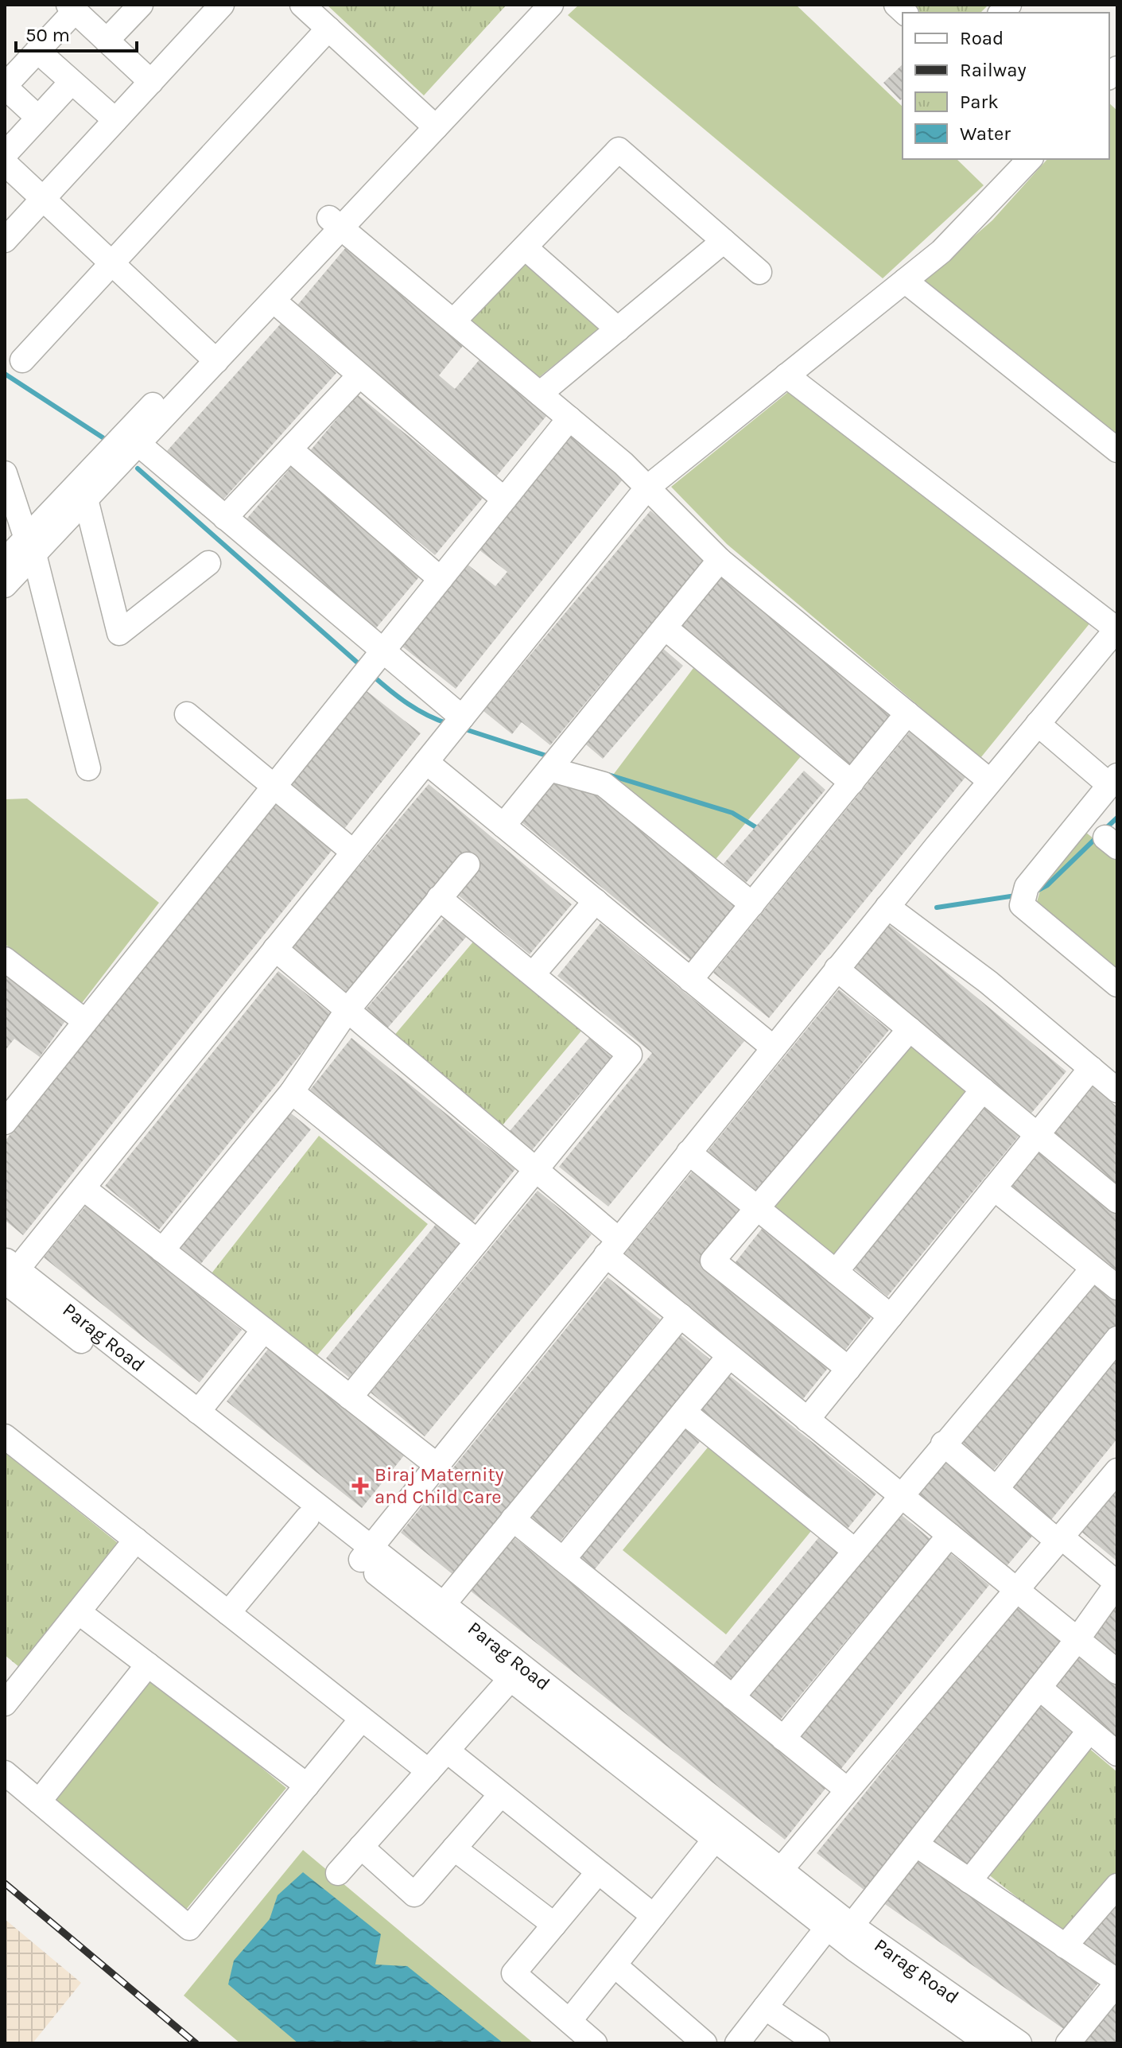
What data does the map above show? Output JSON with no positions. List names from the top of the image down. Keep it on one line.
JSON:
{"streets":{"street":["Parag Road"]},"places":{"health":["Biraj Maternity and Child Care"]},"legend":["Road","Railway","Park","Water"],"scale_bar":"50 m"}
